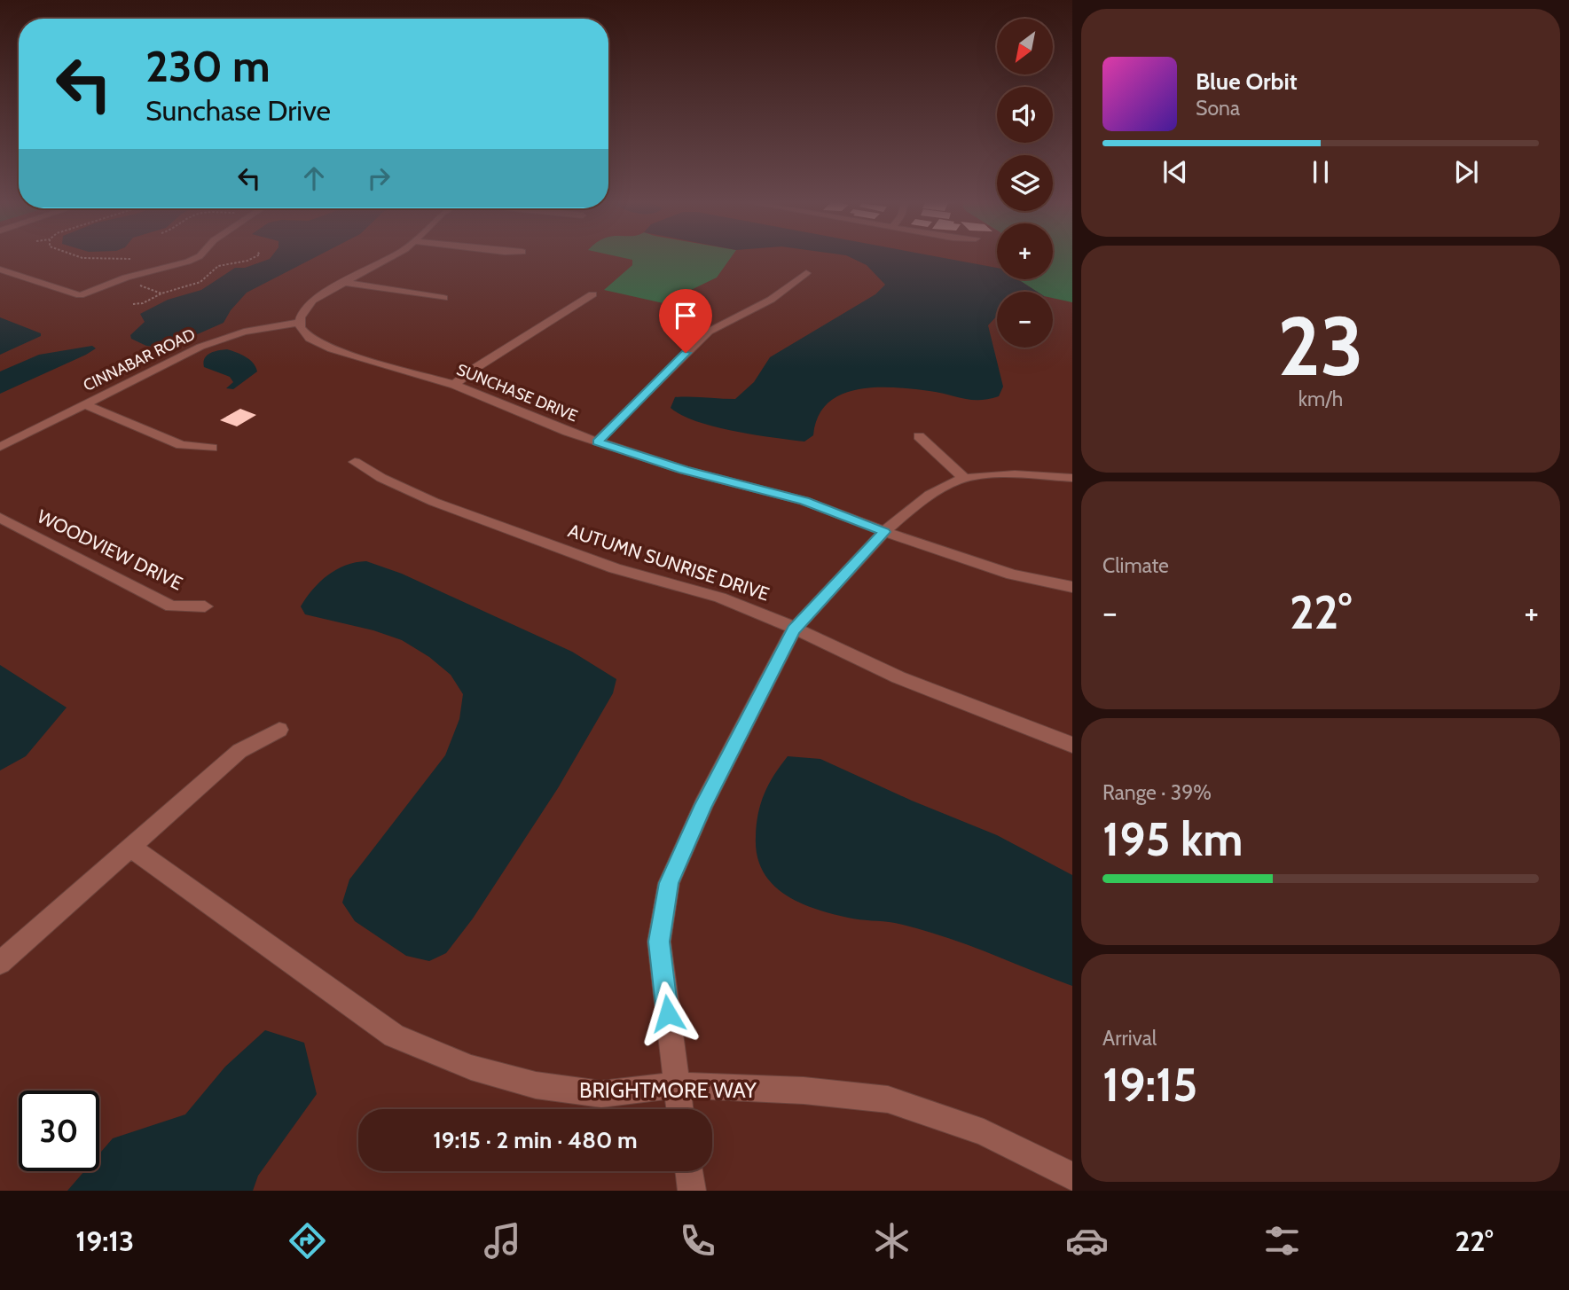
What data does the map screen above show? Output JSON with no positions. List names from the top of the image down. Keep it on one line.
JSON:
{"streets":{"street":["CINNABAR ROAD","SUNCHASE DRIVE","WOODVIEW DRIVE","AUTUMN SUNRISE DRIVE","BRIGHTMORE WAY"]},"crossings":[["CINNABAR ROAD","SUNCHASE DRIVE"]],"north":"bottom left","page":{"map_buttons":["+","−"],"turn":["230 m","Sunchase Drive"],"song":["Blue Orbit","Sona"],"tile":[["23","km/h"],"Climate",["Range · 39%","195 km"],["Arrival","19:15"]],"heat":["−","22°","+"],"limit":"30","trip":"19:15 · 2 min · 480 m","tabs":["19:13","22°"]}}
